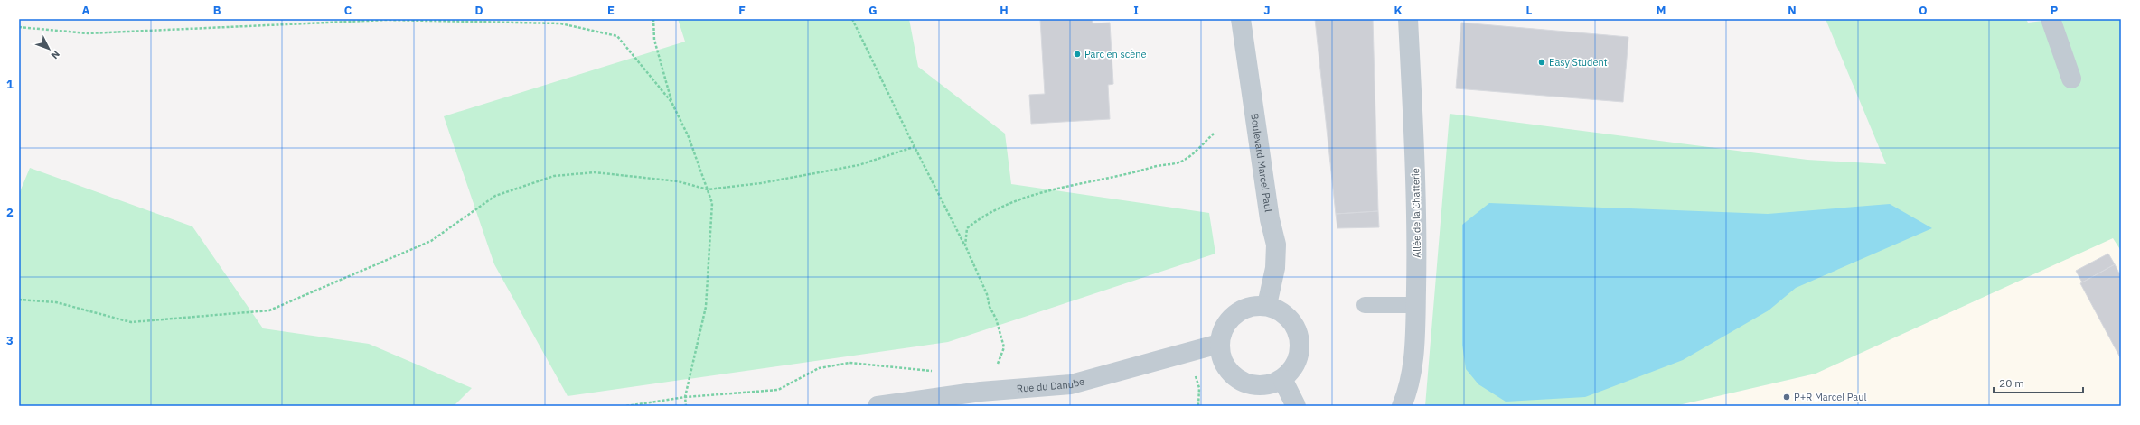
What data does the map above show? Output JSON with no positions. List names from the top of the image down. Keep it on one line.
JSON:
{"streets":{"street":["Boulevard Marcel Paul","Allée de la Chatterie","Rue du Danube"]},"crossings":[["Boulevard Marcel Paul","Rue du Danube"]],"places":["Parc en scène","Easy Student","P+R Marcel Paul"],"scale_bar":"20 m","north":"bottom right","grid":{"columns":["A","B","C","D","E","F","G","H","I","J","K","L","M","N","O","P"],"rows":["1","2","3"]}}
